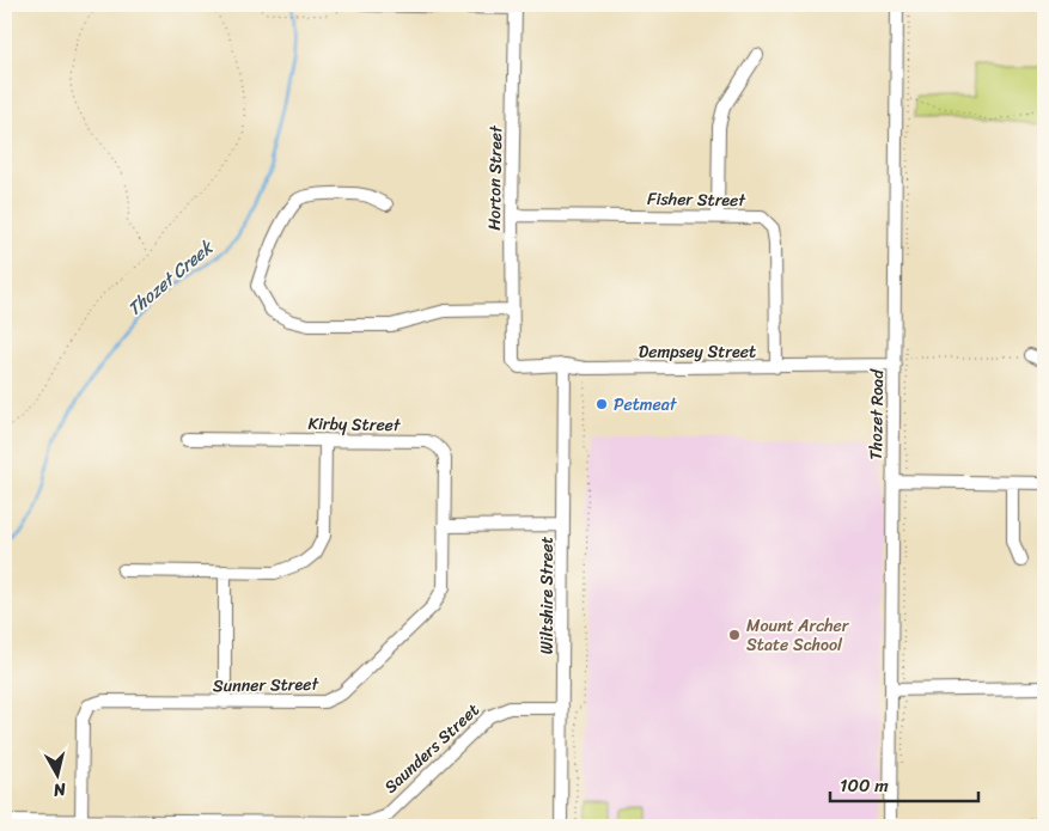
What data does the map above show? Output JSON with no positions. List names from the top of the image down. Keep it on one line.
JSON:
{"streets":{"street":["Horton Street","Fisher Street","Dempsey Street","Thozet Road","Kirby Street","Wiltshire Street","Sunner Street","Saunders Street"]},"crossings":[["Horton Street","Fisher Street"],["Horton Street","Dempsey Street"],["Fisher Street","Dempsey Street"],["Dempsey Street","Thozet Road"],["Dempsey Street","Wiltshire Street"],["Kirby Street","Sunner Street"],["Wiltshire Street","Saunders Street"],["Sunner Street","Saunders Street"]],"water":["Thozet Creek"],"places":["Petmeat","Mount Archer State School"],"scale_bar":"100 m","north":"bottom"}
